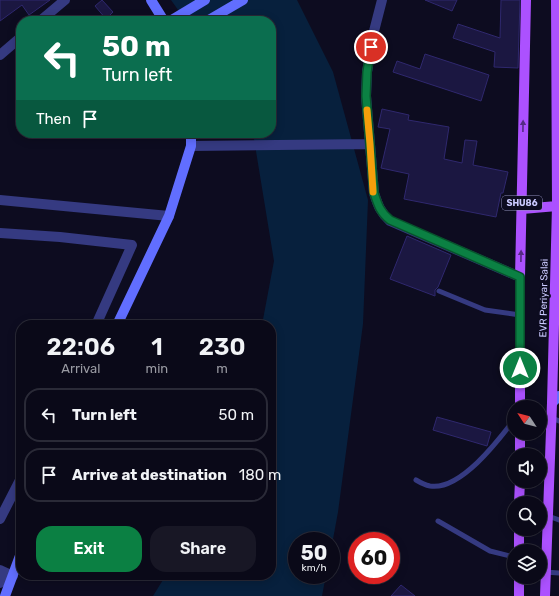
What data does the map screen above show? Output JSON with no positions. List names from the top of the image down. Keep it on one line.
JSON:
{"streets":{"main road":["SHU86","EVR Periyar Salai"]},"north":"top left","page":{"turn":["50 m","Turn left"],"then":"Then","eta":["22:06","Arrival","1","min","230","m"],"list":[{"name":"Turn left","value":"50 m"},{"name":"Arrive at destination","value":"180 m"}],"buttons":["Exit","Share"],"speed":"50 km/h","limit":"60"}}
